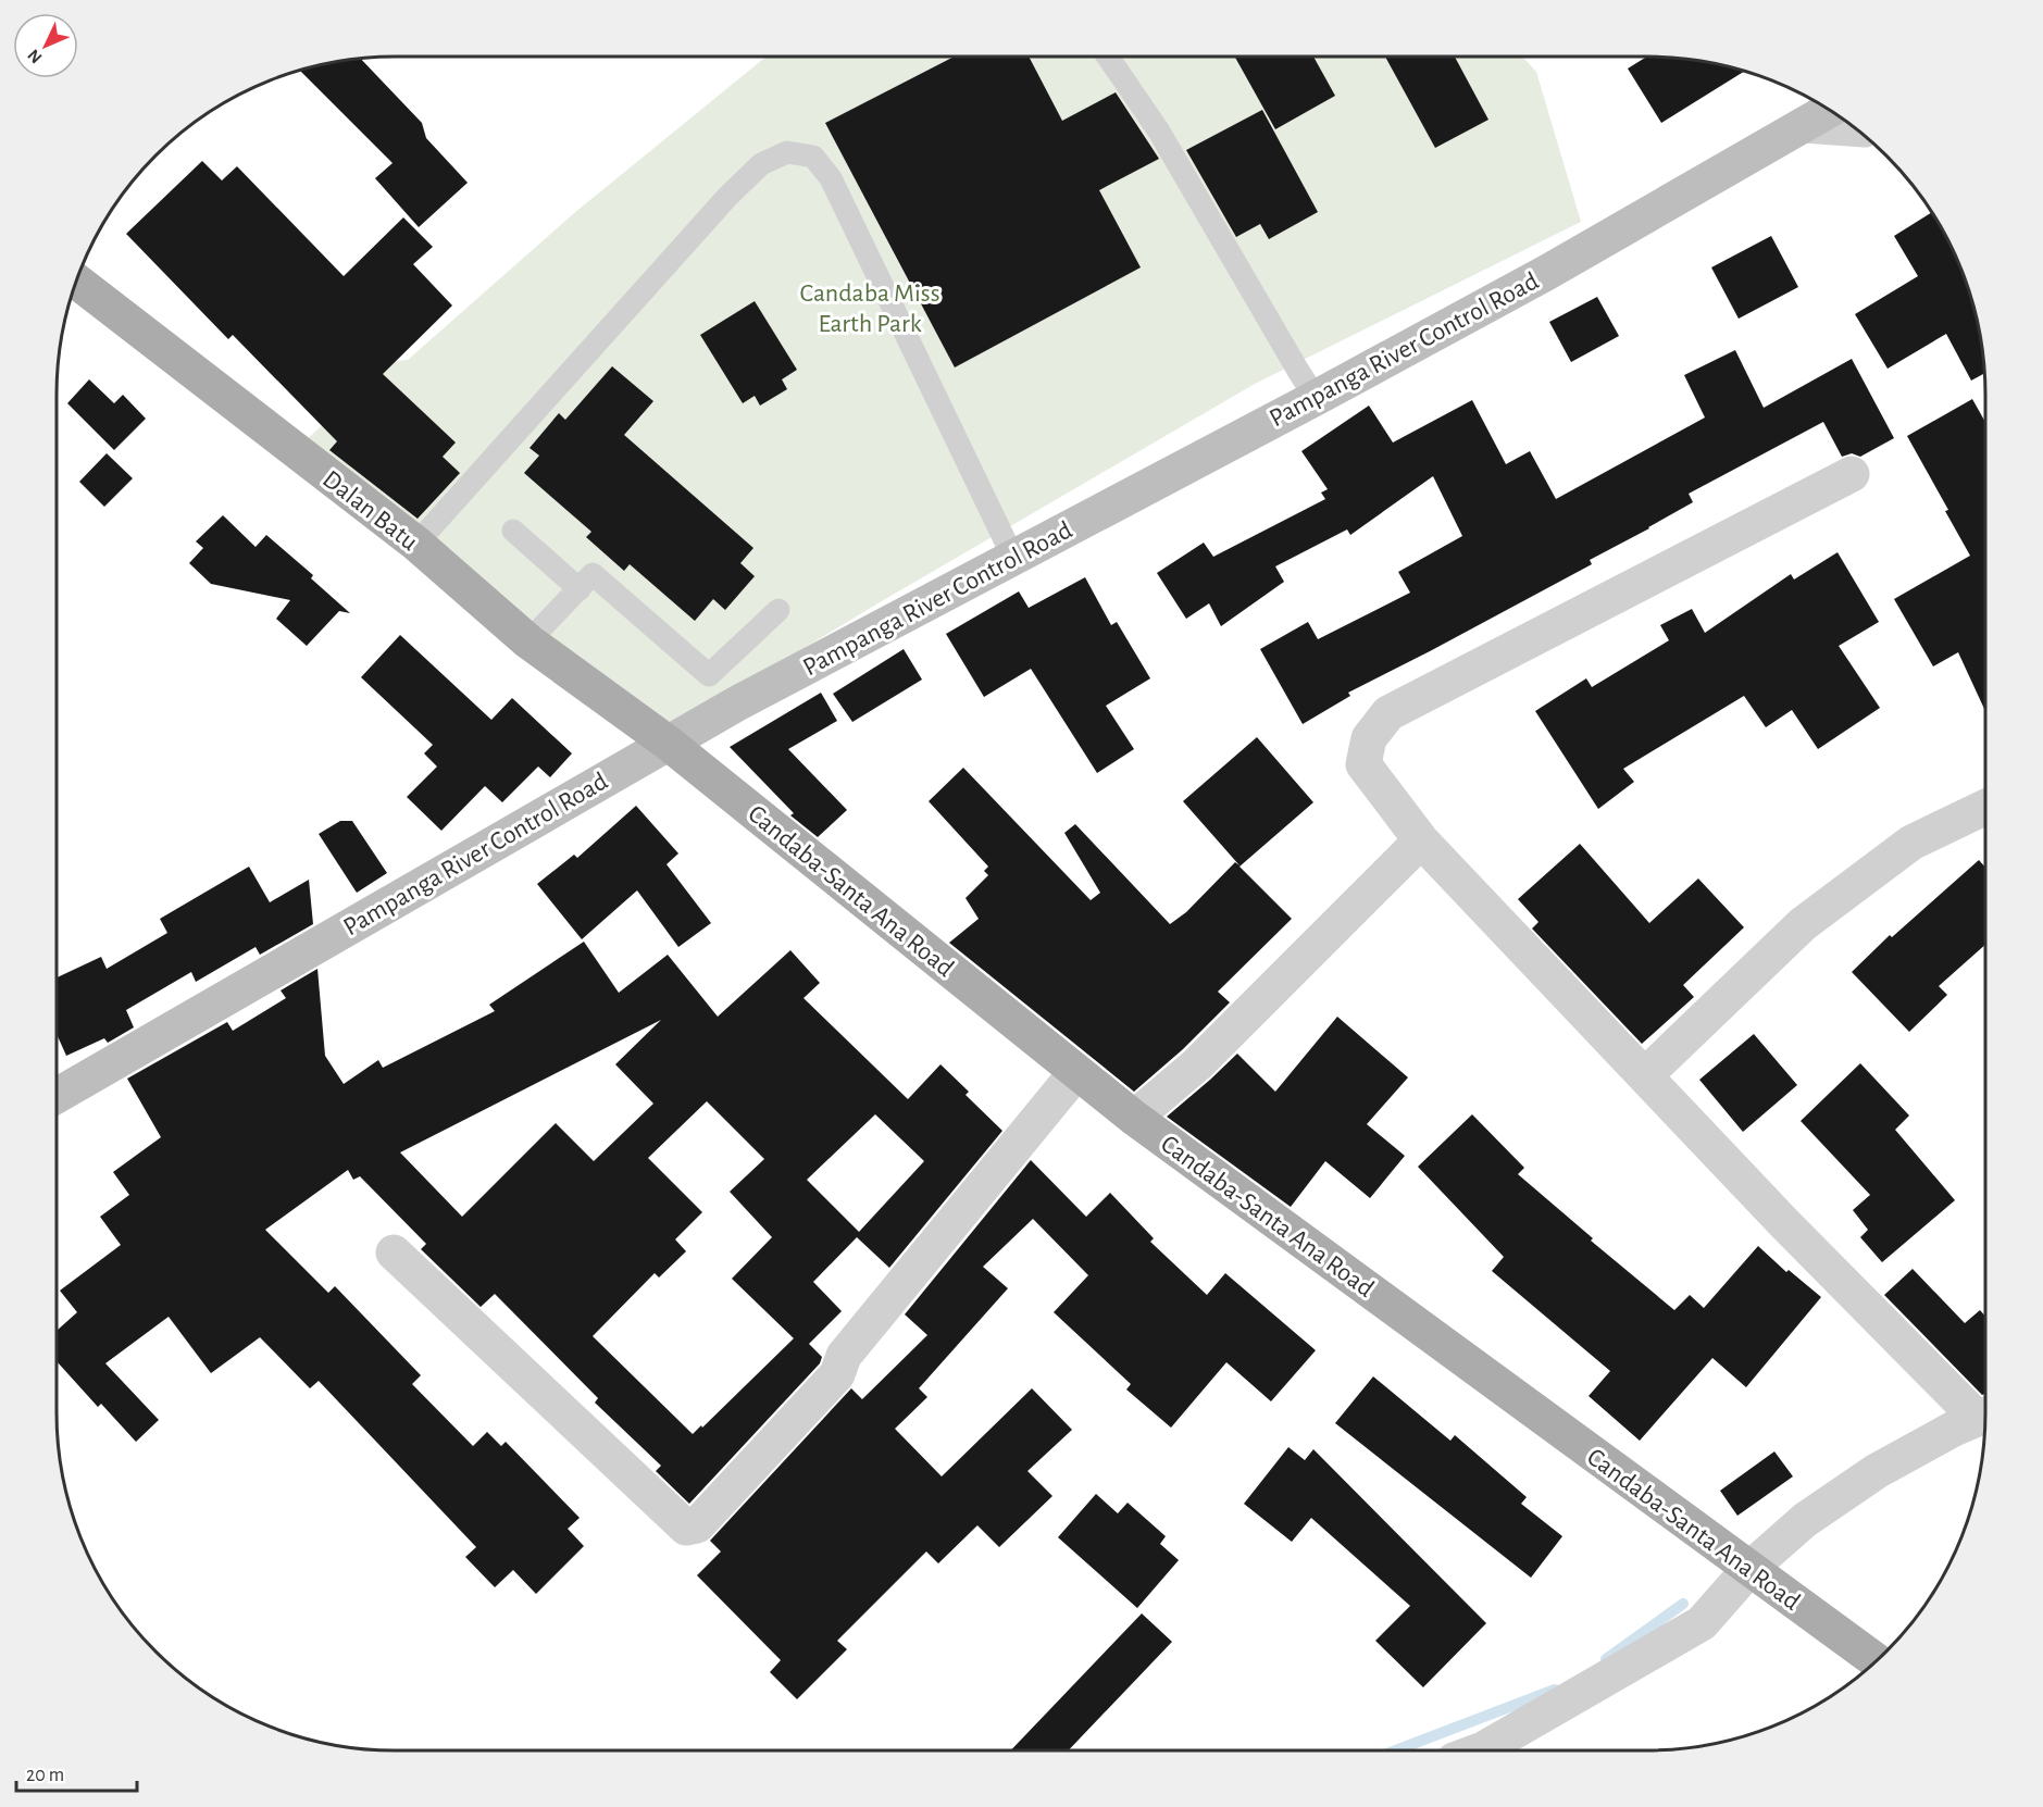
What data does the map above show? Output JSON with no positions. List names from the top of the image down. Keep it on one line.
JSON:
{"streets":{"main road":["Pampanga River Control Road","Dalan Batu","Candaba-Santa Ana Road"]},"crossings":[["Pampanga River Control Road","Dalan Batu"],["Pampanga River Control Road","Candaba-Santa Ana Road"],["Dalan Batu","Candaba-Santa Ana Road"]],"parks":["Candaba Miss Earth Park"],"scale_bar":"20 m","north":"bottom left"}
